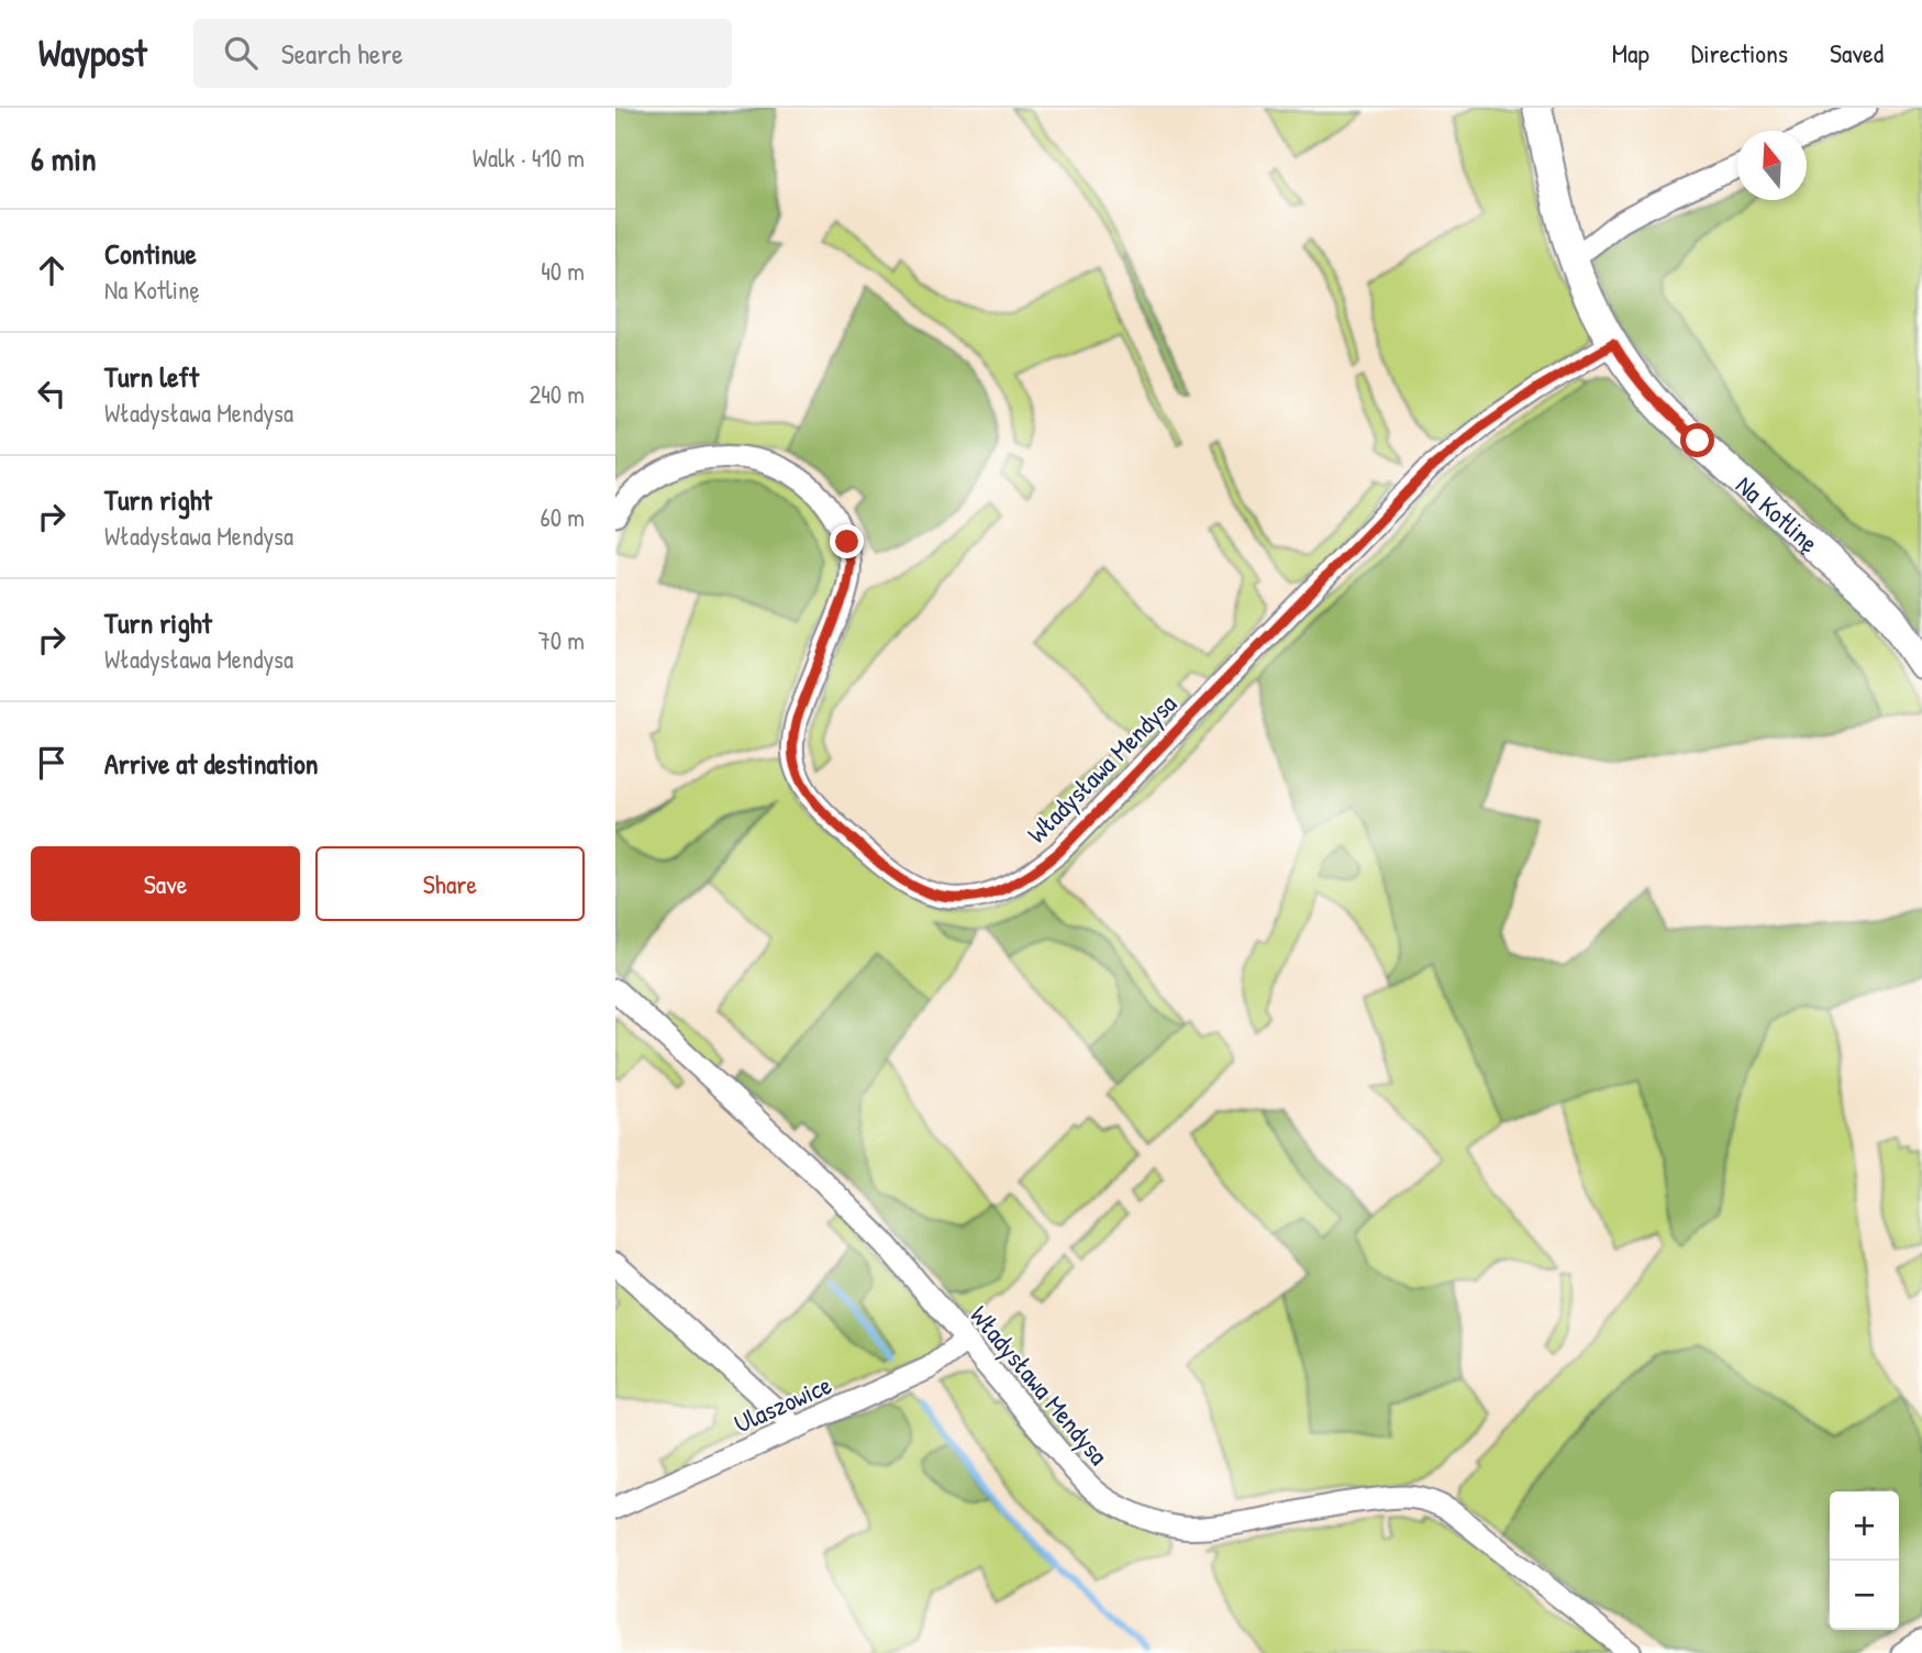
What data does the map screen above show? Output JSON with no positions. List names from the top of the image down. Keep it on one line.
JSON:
{"streets":{"street":["Na Kotlinę","Władysława Mendysa","Ulaszowice"]},"crossings":[["Na Kotlinę","Władysława Mendysa"],["Władysława Mendysa","Ulaszowice"]],"north":"top","page":{"header":"Waypost","search":"Search here","nav":["Map","Directions","Saved"],"heading":["6 min","Walk · 410 m"],"list":[["Continue","Na Kotlinę","40 m"],["Turn left","Władysława Mendysa","240 m"],["Turn right","Władysława Mendysa","60 m"],["Turn right","Władysława Mendysa","70 m"],"Arrive at destination"],"buttons":["Save","Share"],"map_buttons":["+","−"]}}
